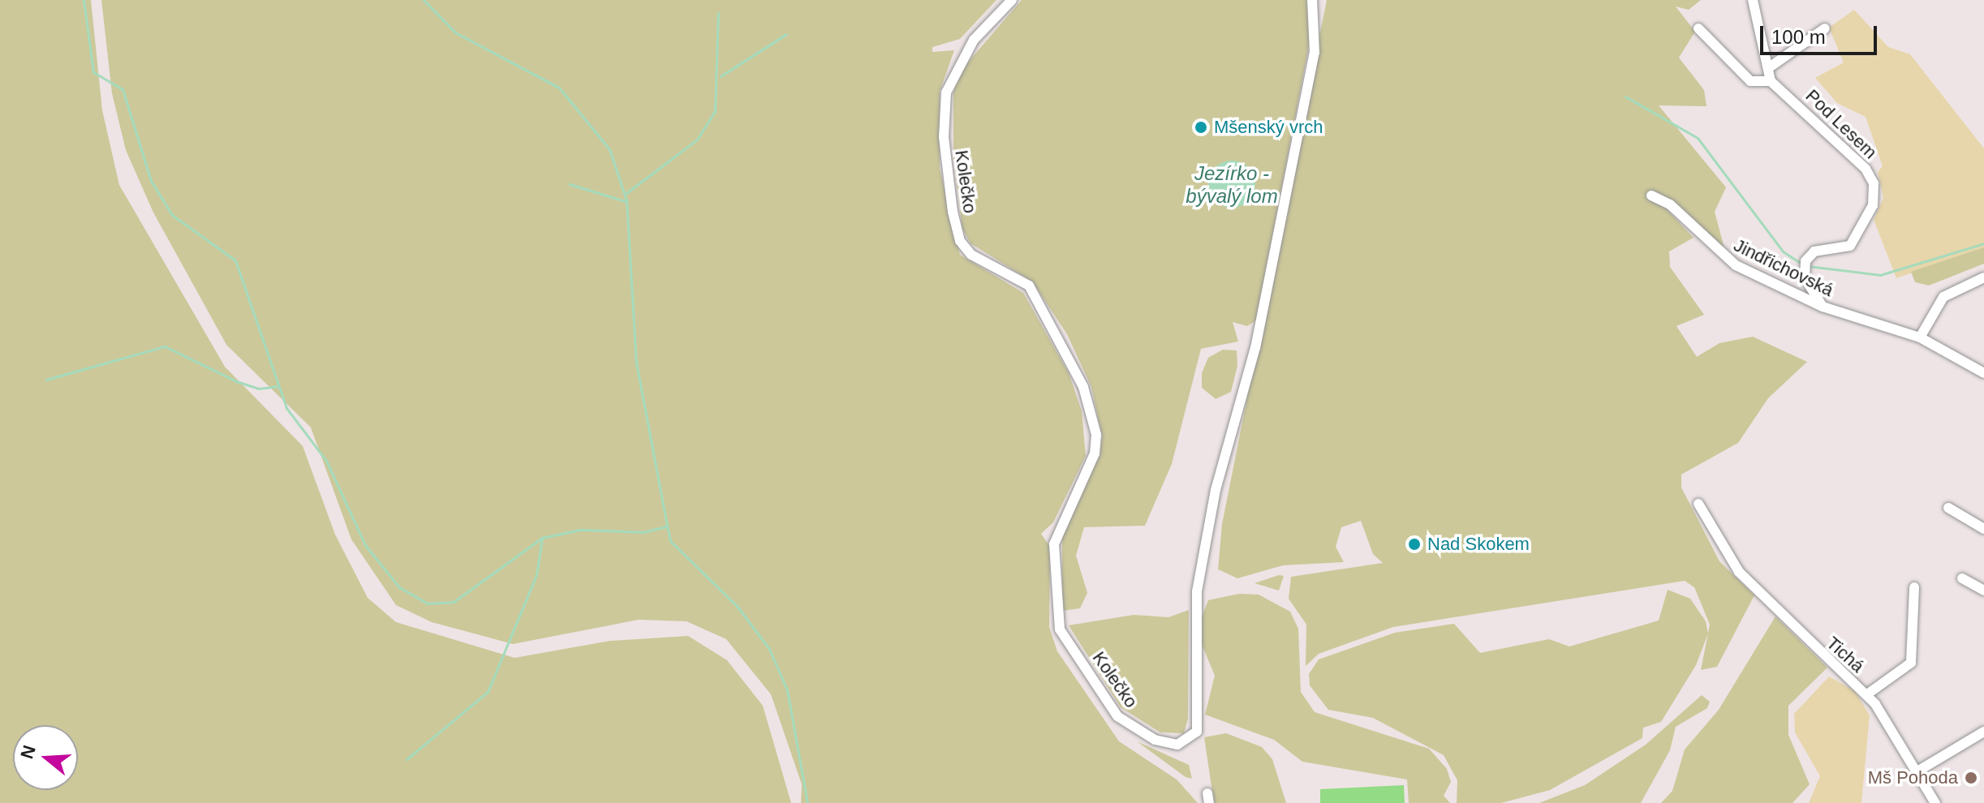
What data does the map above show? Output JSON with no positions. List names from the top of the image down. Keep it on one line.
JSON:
{"streets":{"street":["Pod Lesem","Kolečko","Jindřichovská","Tichá"]},"crossings":[["Pod Lesem","Jindřichovská"]],"water":["Jezírko - bývalý lom"],"places":["Mšenský vrch","Nad Skokem","Mš Pohoda"],"scale_bar":"100 m","north":"left"}
